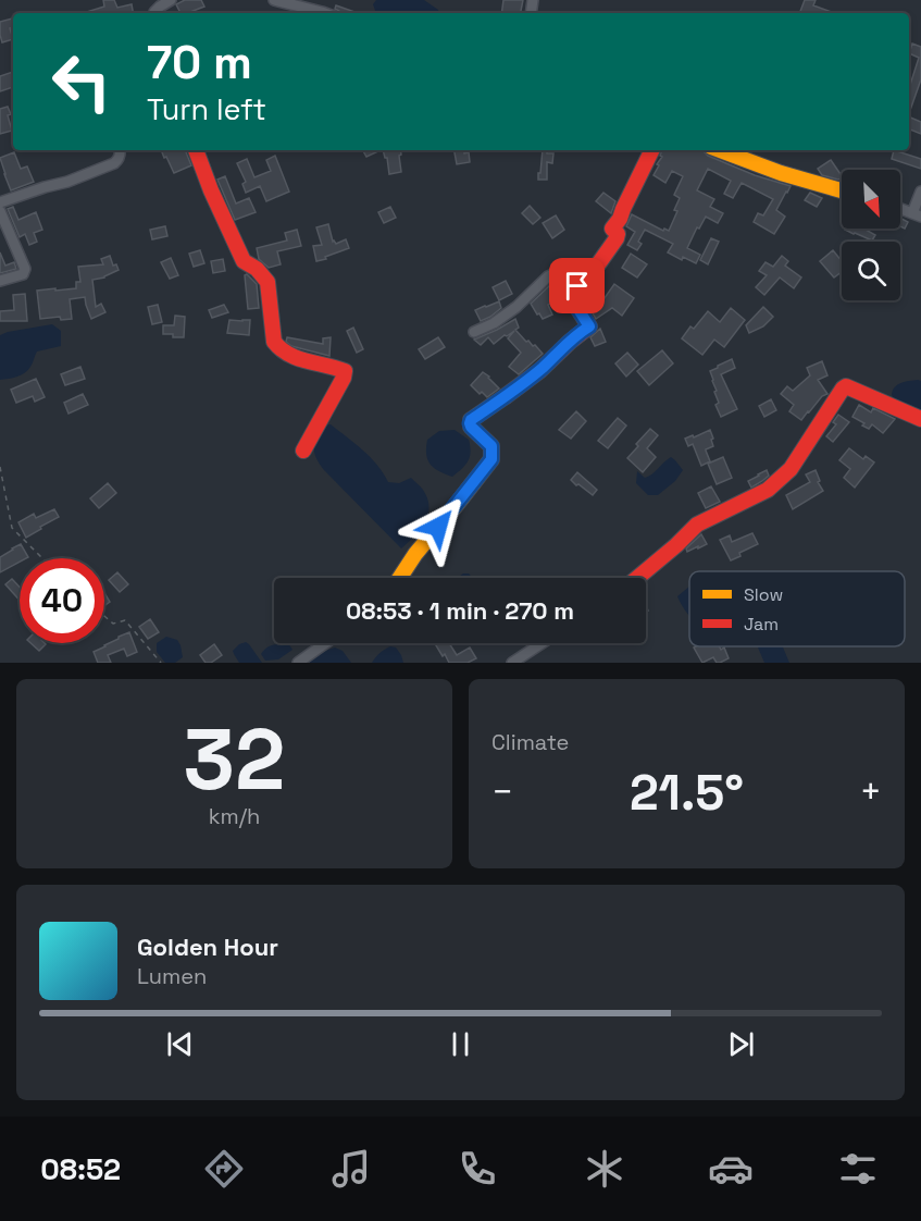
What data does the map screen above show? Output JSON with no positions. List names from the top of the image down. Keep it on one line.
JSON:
{"legend":["Slow","Jam"],"north":"bottom right","page":{"turn":["70 m","Turn left"],"limit":"40","trip":"08:53 · 1 min · 270 m","tile":[["32","km/h"],"Climate"],"heat":["−","21.5°","+"],"song":["Golden Hour","Lumen"],"tabs":"08:52"}}
